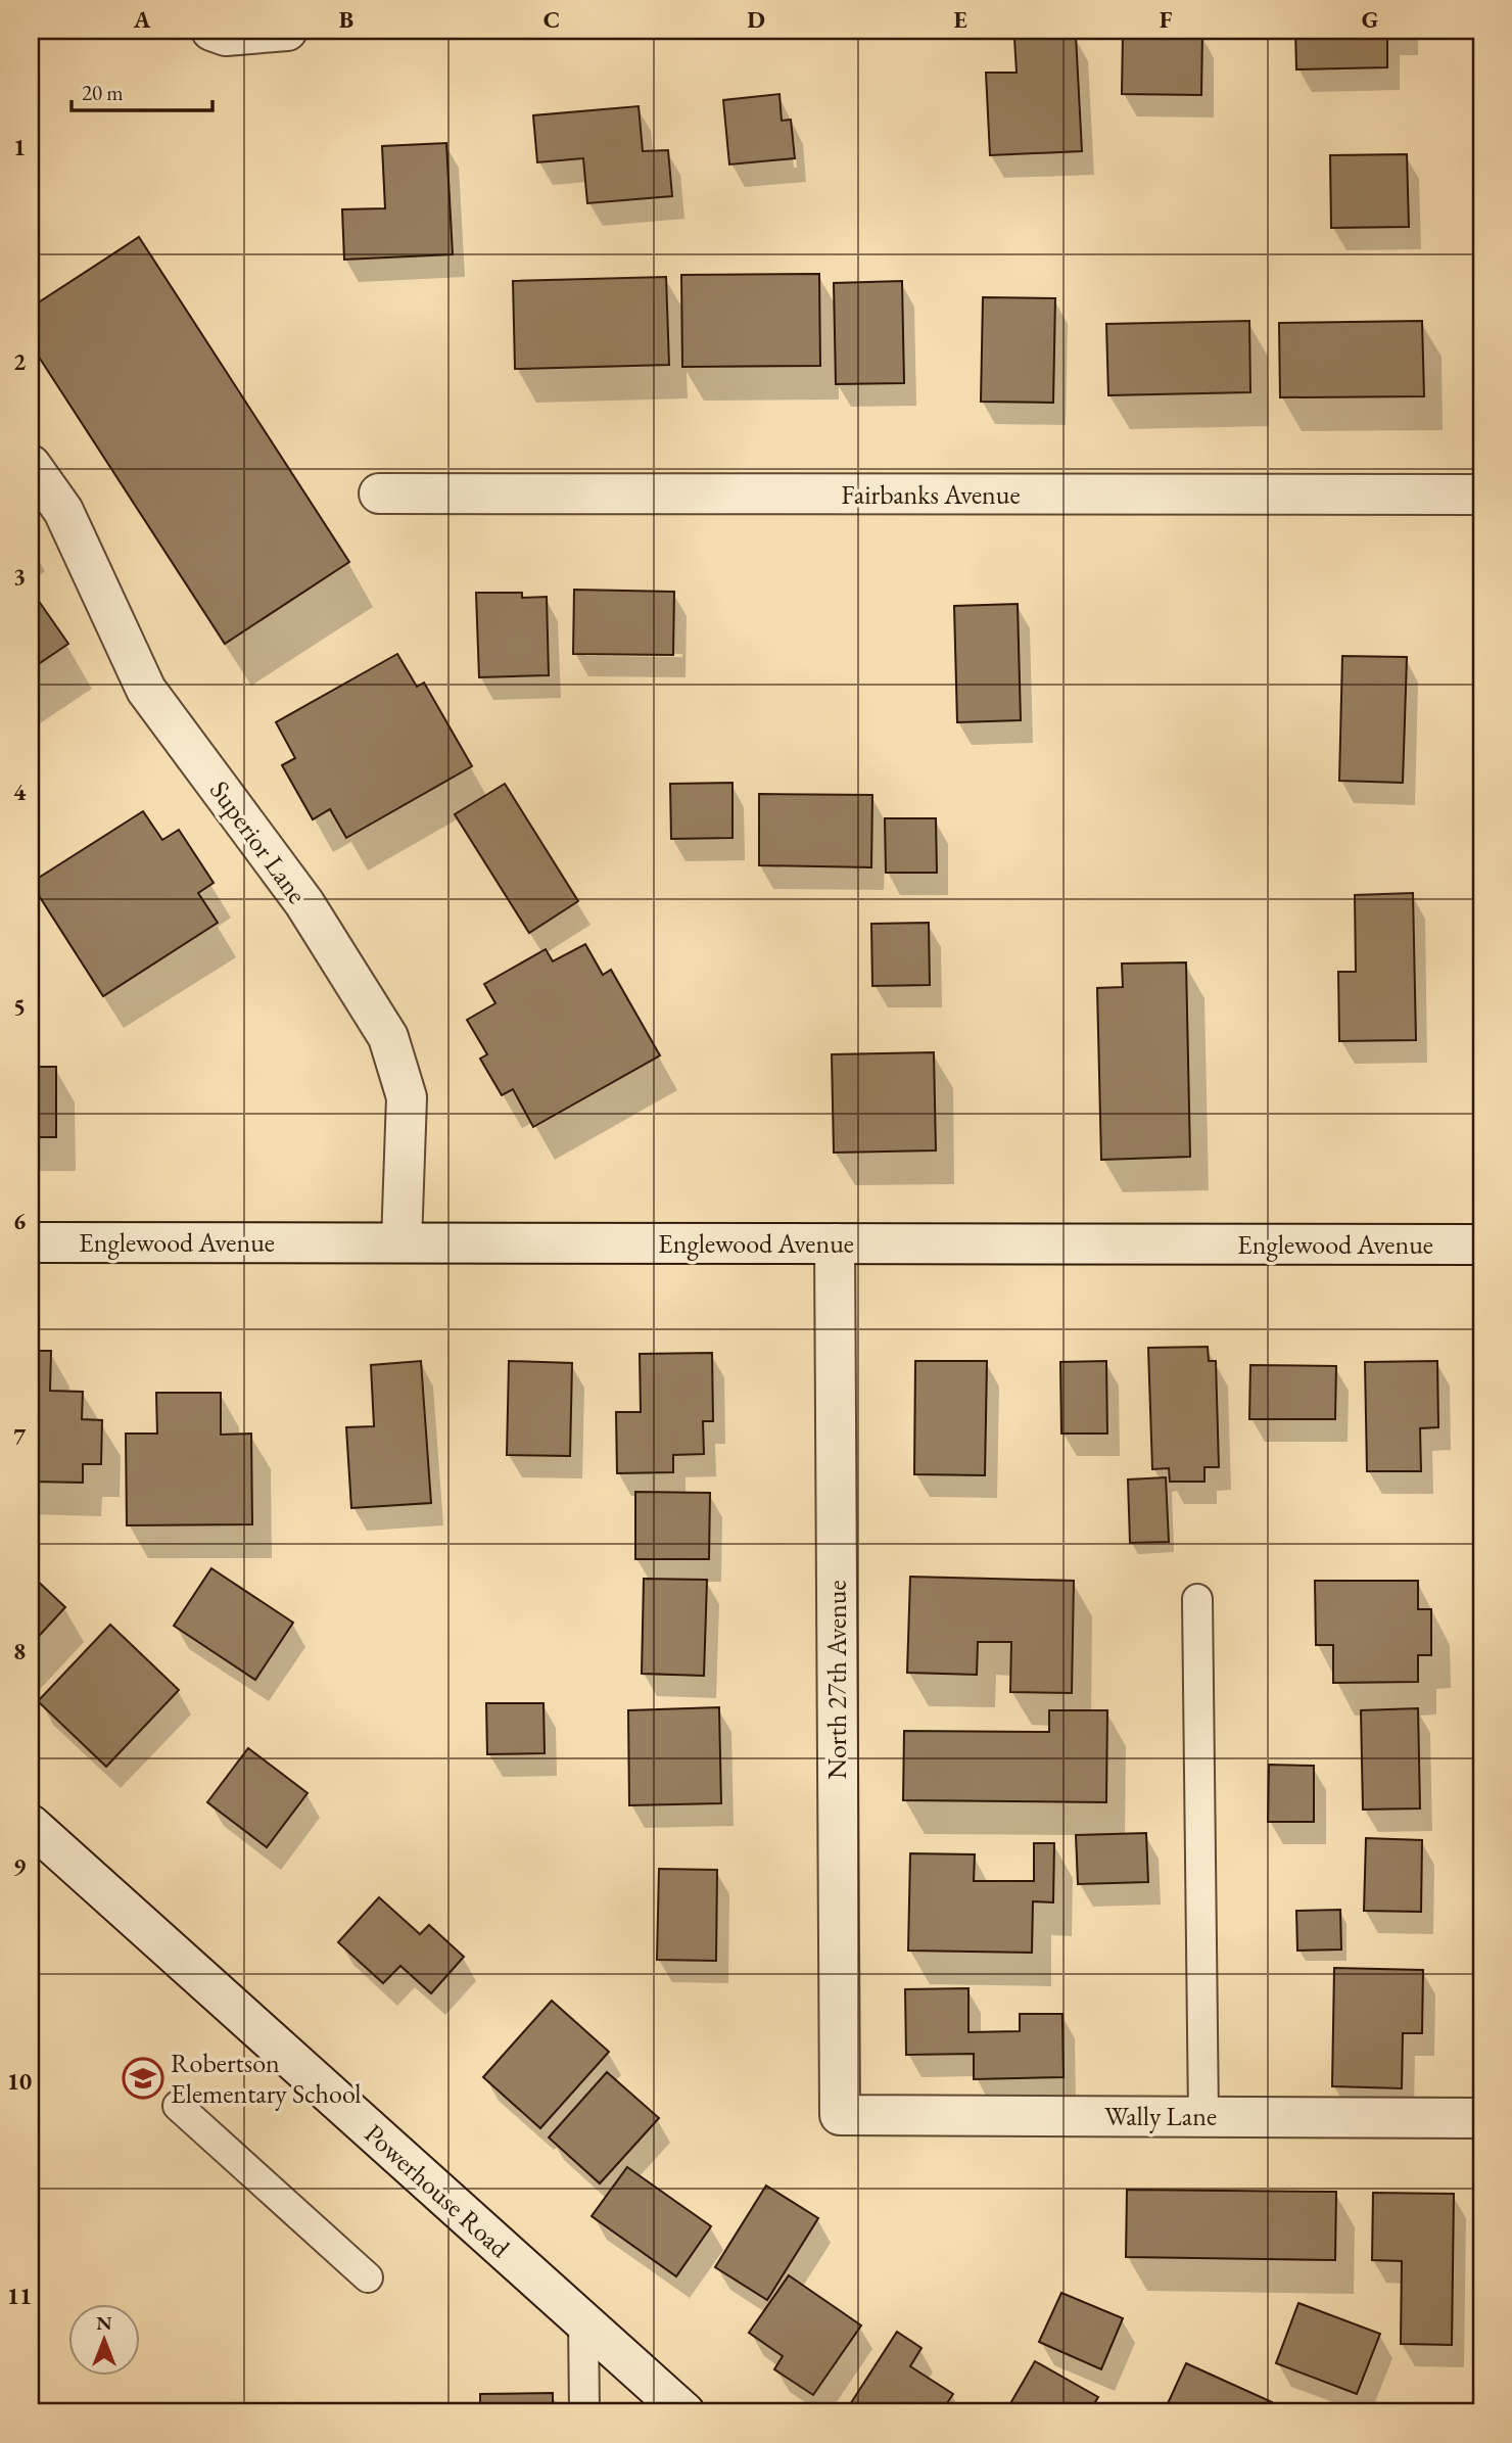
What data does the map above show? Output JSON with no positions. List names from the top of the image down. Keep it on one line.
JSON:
{"streets":{"street":["Fairbanks Avenue","Superior Lane","Englewood Avenue","North 27th Avenue","Wally Lane","Powerhouse Road"]},"crossings":[["Superior Lane","Englewood Avenue"],["Englewood Avenue","North 27th Avenue"],["North 27th Avenue","Wally Lane"]],"places":{"school or university":["Robertson Elementary School"]},"scale_bar":"20 m","north":"top","grid":{"columns":["A","B","C","D","E","F","G"],"rows":["1","2","3","4","5","6","7","8","9","10","11"]}}
